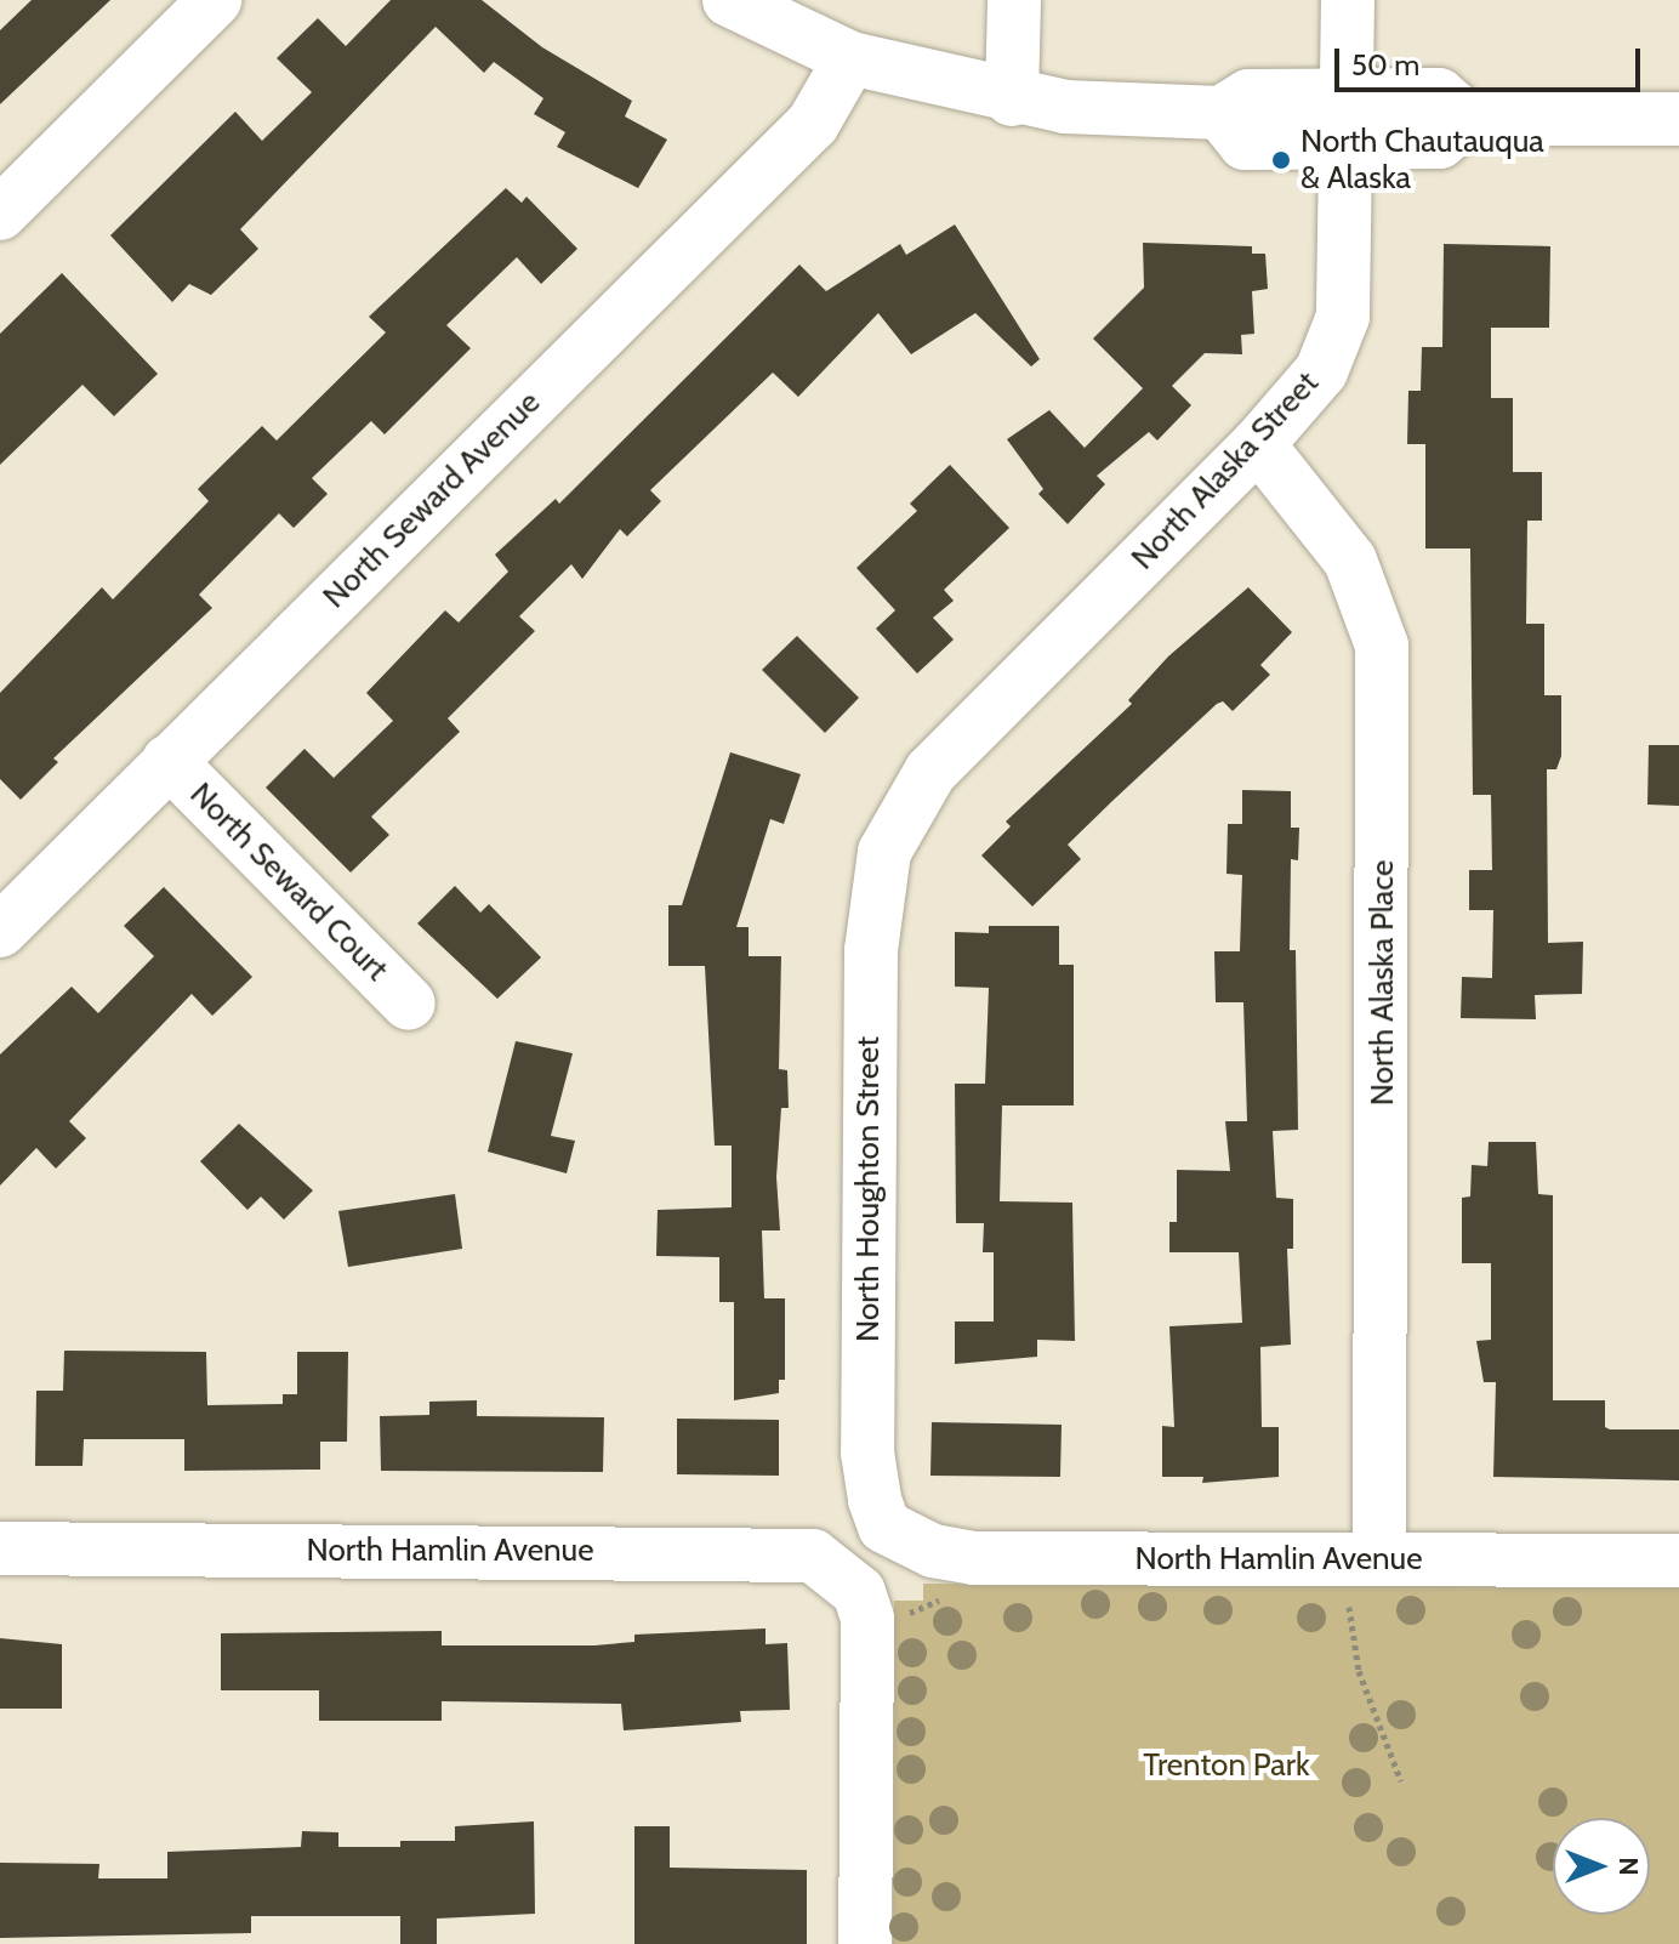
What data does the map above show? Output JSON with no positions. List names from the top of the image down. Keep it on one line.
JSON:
{"streets":{"street":["North Alaska Street","North Seward Avenue","North Seward Court","North Alaska Place","North Houghton Street","North Hamlin Avenue"]},"crossings":[["North Alaska Street","North Alaska Place"],["North Alaska Street","North Houghton Street"],["North Seward Avenue","North Seward Court"],["North Alaska Place","North Hamlin Avenue"],["North Houghton Street","North Hamlin Avenue"]],"parks":["Trenton Park"],"places":["North Chautauqua & Alaska"],"scale_bar":"50 m","north":"right"}
